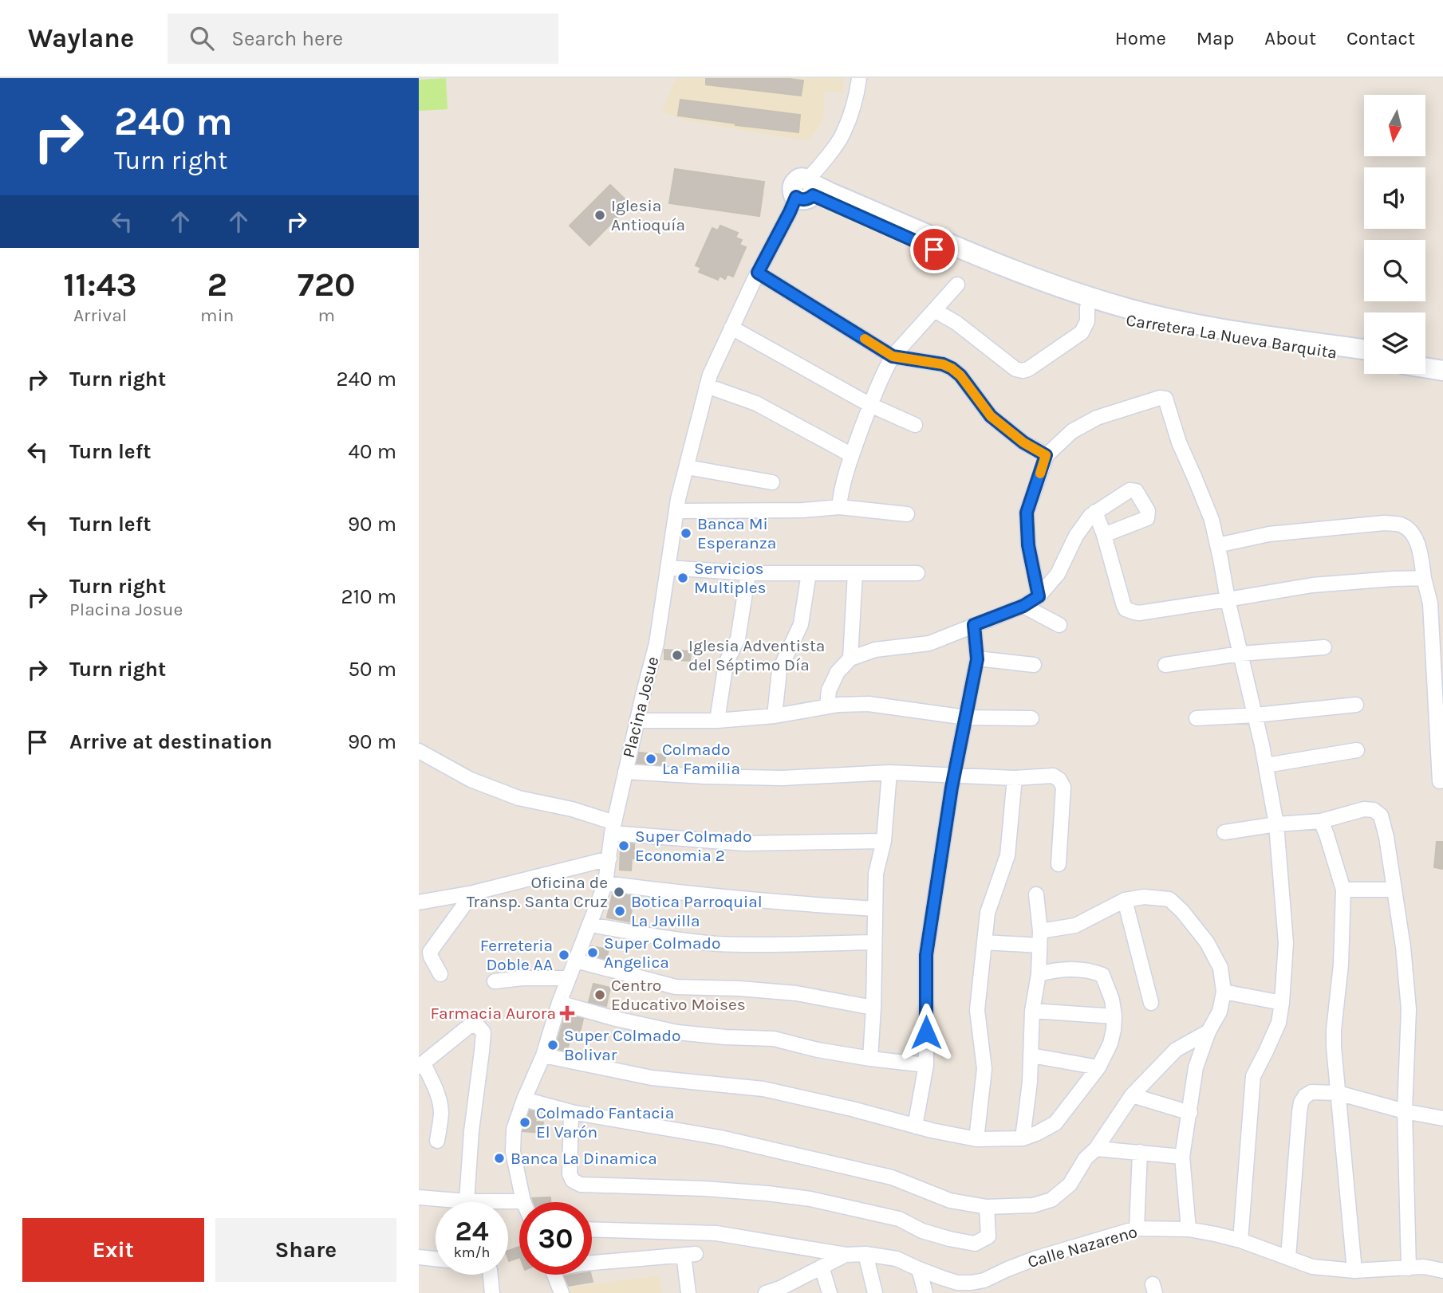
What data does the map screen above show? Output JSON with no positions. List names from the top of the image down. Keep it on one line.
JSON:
{"streets":{"street":["Carretera La Nueva Barquita","Placina Josue","Calle Nazareno"]},"crossings":[["Carretera La Nueva Barquita","Placina Josue"]],"places":{"other":["Iglesia Antioquía","Banca Mi Esperanza","Servicios Multiples","Iglesia Adventista del Séptimo Día","Colmado La Familia","Super Colmado Economia 2","Oficina de Transp. Santa Cruz","Botica Parroquial La Javilla","Super Colmado Angelica","Ferreteria Doble AA","Centro Educativo Moises","Super Colmado Bolivar","Colmado Fantacia El Varón","Banca La Dinamica"],"health":["Farmacia Aurora"]},"north":"bottom","page":{"header":"Waylane","search":"Search here","nav":["Home","Map","About","Contact"],"turn":["240 m","Turn right"],"eta":["11:43","Arrival","2","min","720","m"],"list":[{"name":"Turn right","value":"240 m"},{"name":"Turn left","value":"40 m"},{"name":"Turn left","value":"90 m"},{"name":"Turn right","note":"Placina Josue","value":"210 m"},{"name":"Turn right","value":"50 m"},{"name":"Arrive at destination","value":"90 m"}],"speed":"24 km/h","limit":"30","buttons":["Exit","Share"]}}
